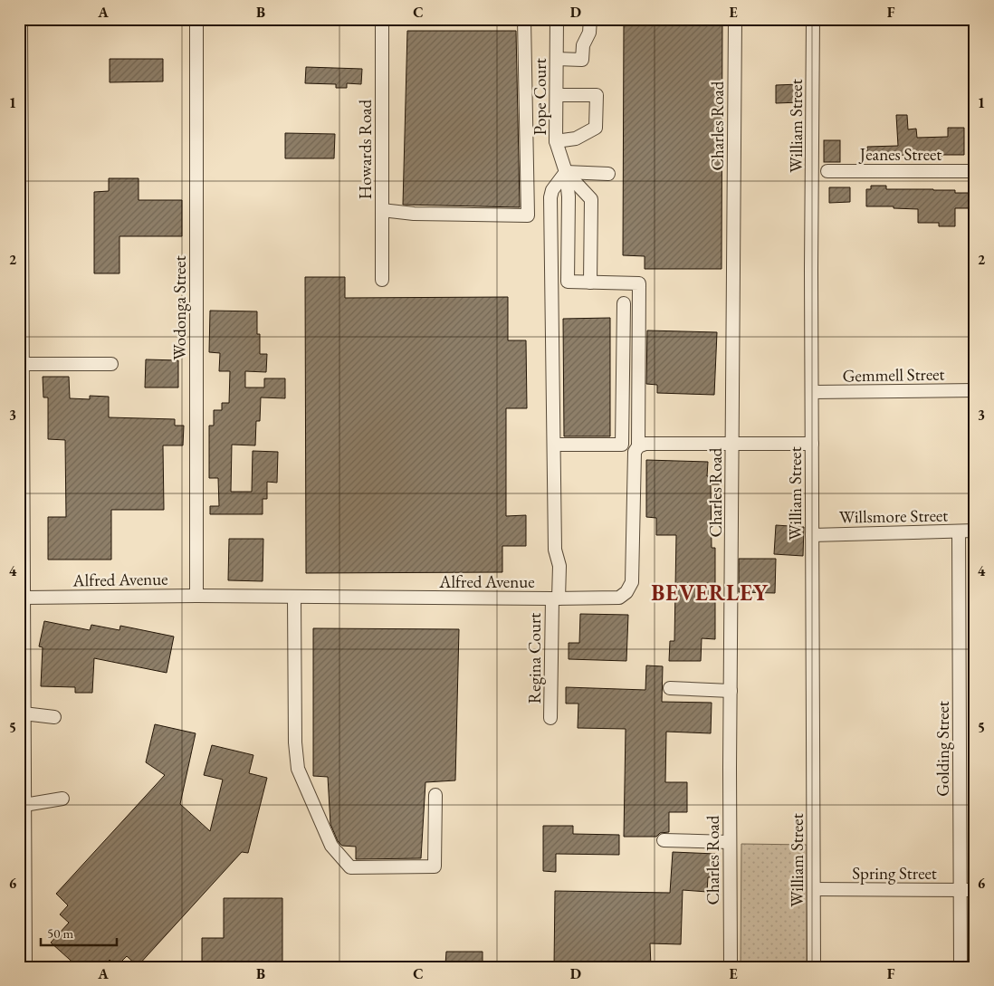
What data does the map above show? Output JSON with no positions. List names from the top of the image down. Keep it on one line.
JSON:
{"streets":{"street":["Pope Court","Charles Road","William Street","Howards Road","Jeanes Street","Wodonga Street","Gemmell Street","Willsmore Street","Alfred Avenue","Regina Court","Golding Street","Spring Street"]},"crossings":[["Pope Court","Regina Court"],["William Street","Gemmell Street"],["William Street","Willsmore Street"],["William Street","Spring Street"],["Wodonga Street","Alfred Avenue"],["Willsmore Street","Golding Street"],["Alfred Avenue","Regina Court"],["Golding Street","Spring Street"]],"districts":["BEVERLEY"],"scale_bar":"50 m","grid":{"columns":["A","B","C","D","E","F"],"rows":["1","2","3","4","5","6"]}}
